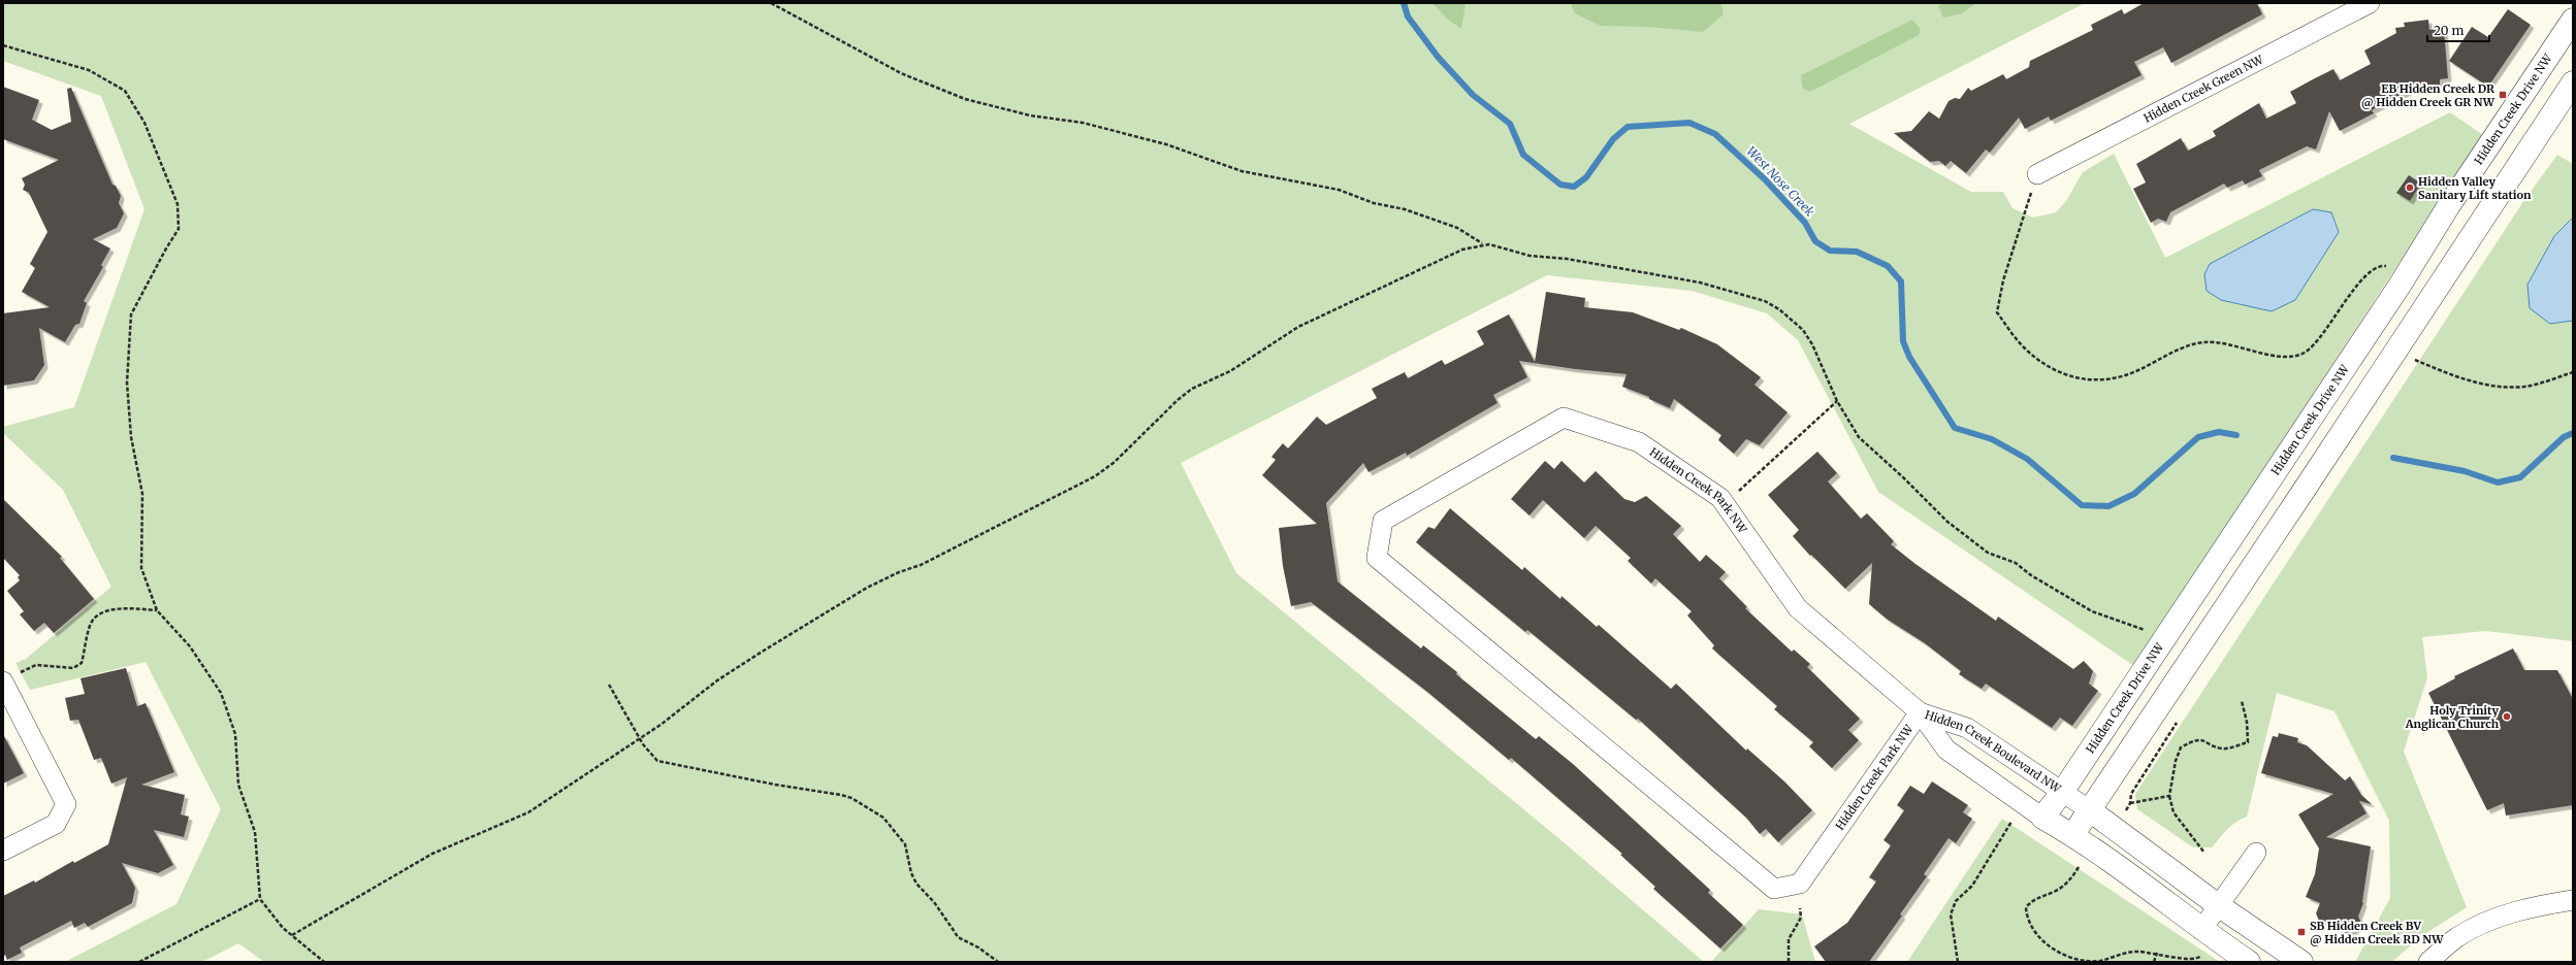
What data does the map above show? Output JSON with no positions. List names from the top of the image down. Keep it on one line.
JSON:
{"streets":{"street":["Hidden Creek Green NW","Hidden Creek Drive NW","Hidden Creek Park NW","Hidden Creek Boulevard NW"]},"crossings":[["Hidden Creek Drive NW","Hidden Creek Boulevard NW"],["Hidden Creek Park NW","Hidden Creek Boulevard NW"]],"water":["West Nose Creek"],"places":{"transit":["EB Hidden Creek DR @ Hidden Creek GR NW","SB Hidden Creek BV @ Hidden Creek RD NW"],"other":["Hidden Valley Sanitary Lift station","Holy Trinity Anglican Church"]},"scale_bar":"20 m"}
